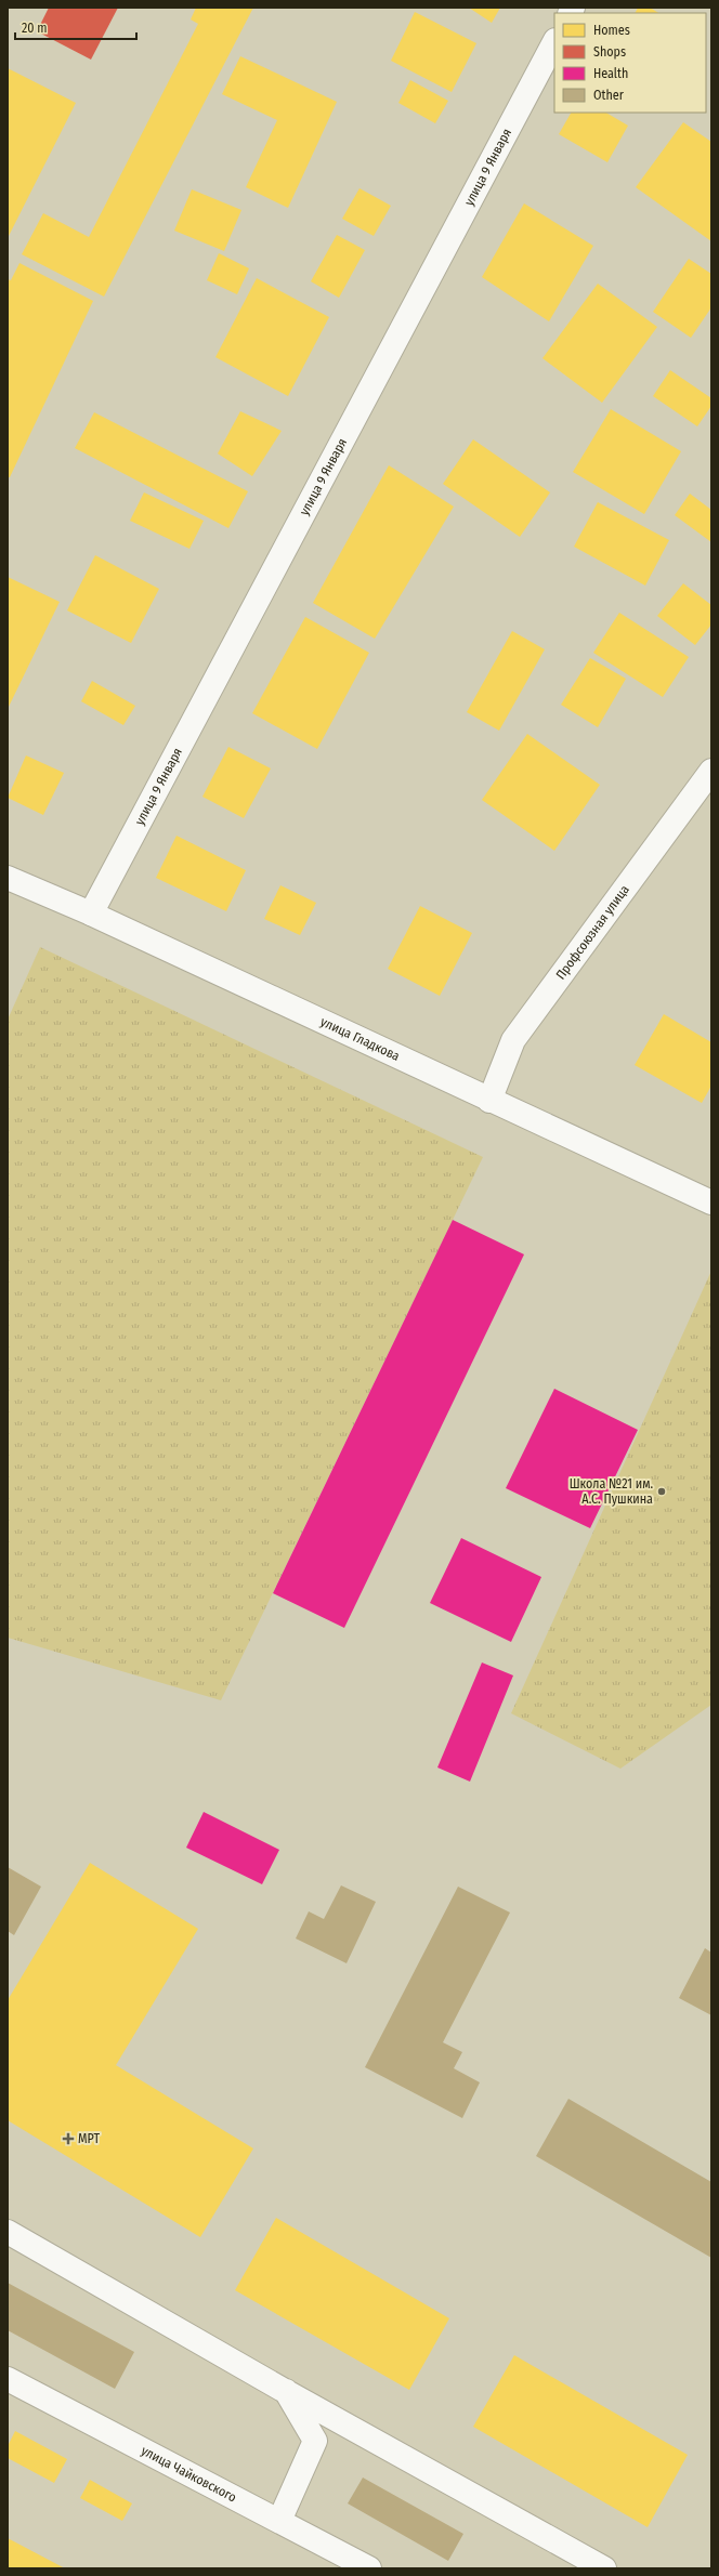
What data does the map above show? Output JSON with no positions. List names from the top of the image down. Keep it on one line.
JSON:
{"streets":{"street":["улица 9 Января","Профсоюзная улица","улица Гладкова","улица Чайковского"]},"crossings":[["улица 9 Января","улица Гладкова"],["Профсоюзная улица","улица Гладкова"]],"places":{"other":["Школа №21 им. А.С. Пушкина"],"health":["МРТ"]},"legend":["Homes","Shops","Health","Other"],"scale_bar":"20 m"}
